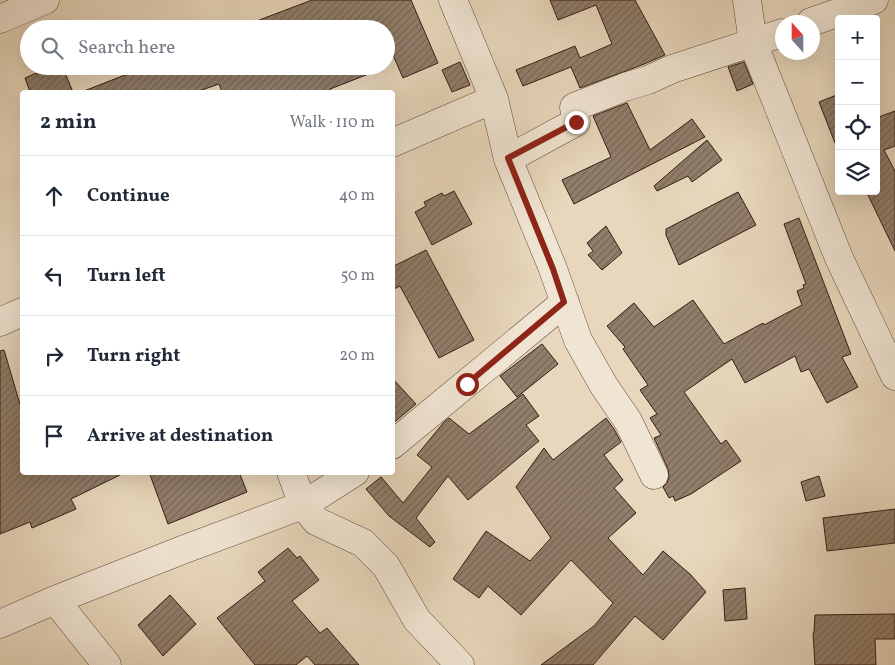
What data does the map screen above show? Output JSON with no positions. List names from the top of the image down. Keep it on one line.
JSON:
{"north":"top","page":{"map_buttons":["+","−"],"search":"Search here","heading":["2 min","Walk · 110 m"],"list":[["Continue","40 m"],["Turn left","50 m"],["Turn right","20 m"],"Arrive at destination"]}}
